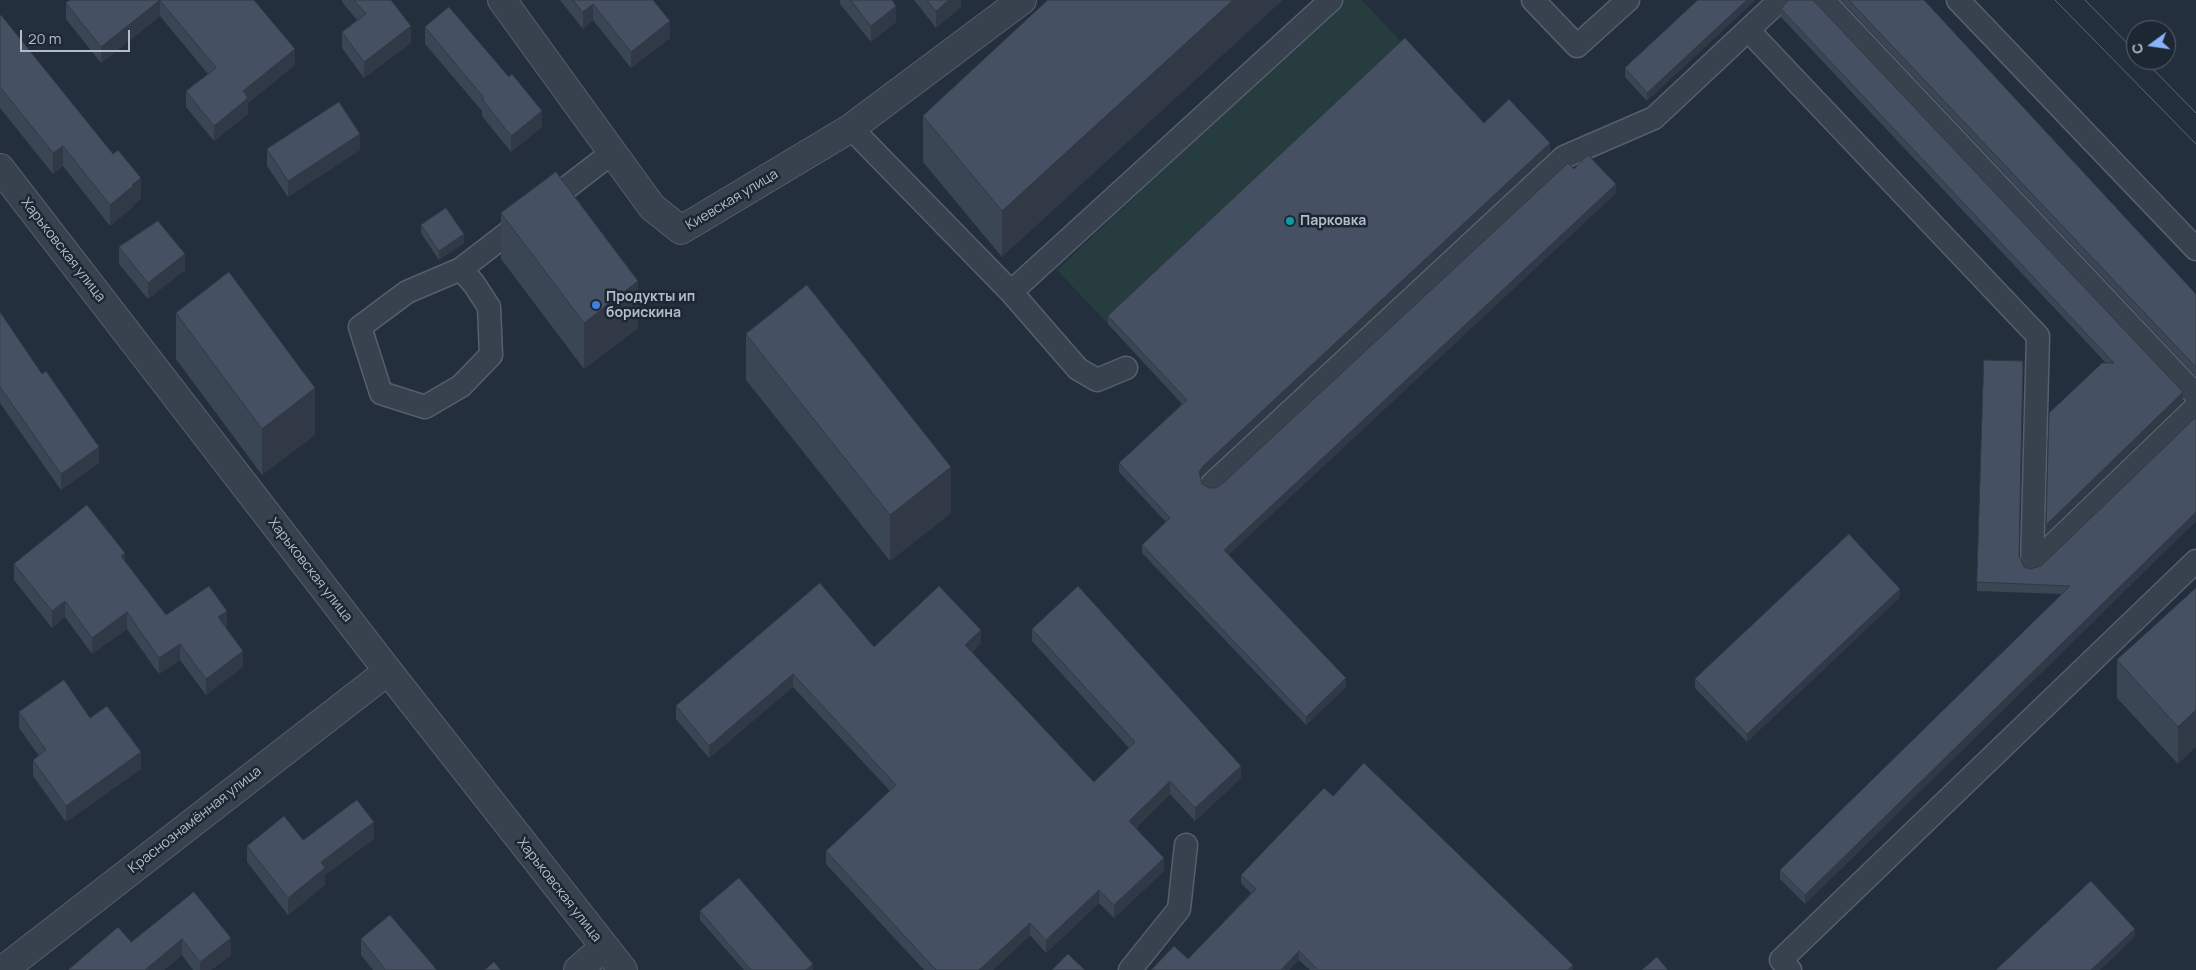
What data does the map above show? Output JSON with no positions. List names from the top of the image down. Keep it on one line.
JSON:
{"streets":{"street":["Киевская улица","Харьковская улица","Краснознамённая улица"]},"crossings":[["Харьковская улица","Краснознамённая улица"]],"places":["Парковка","Продукты ип борискина"],"scale_bar":"20 m","north":"left"}
